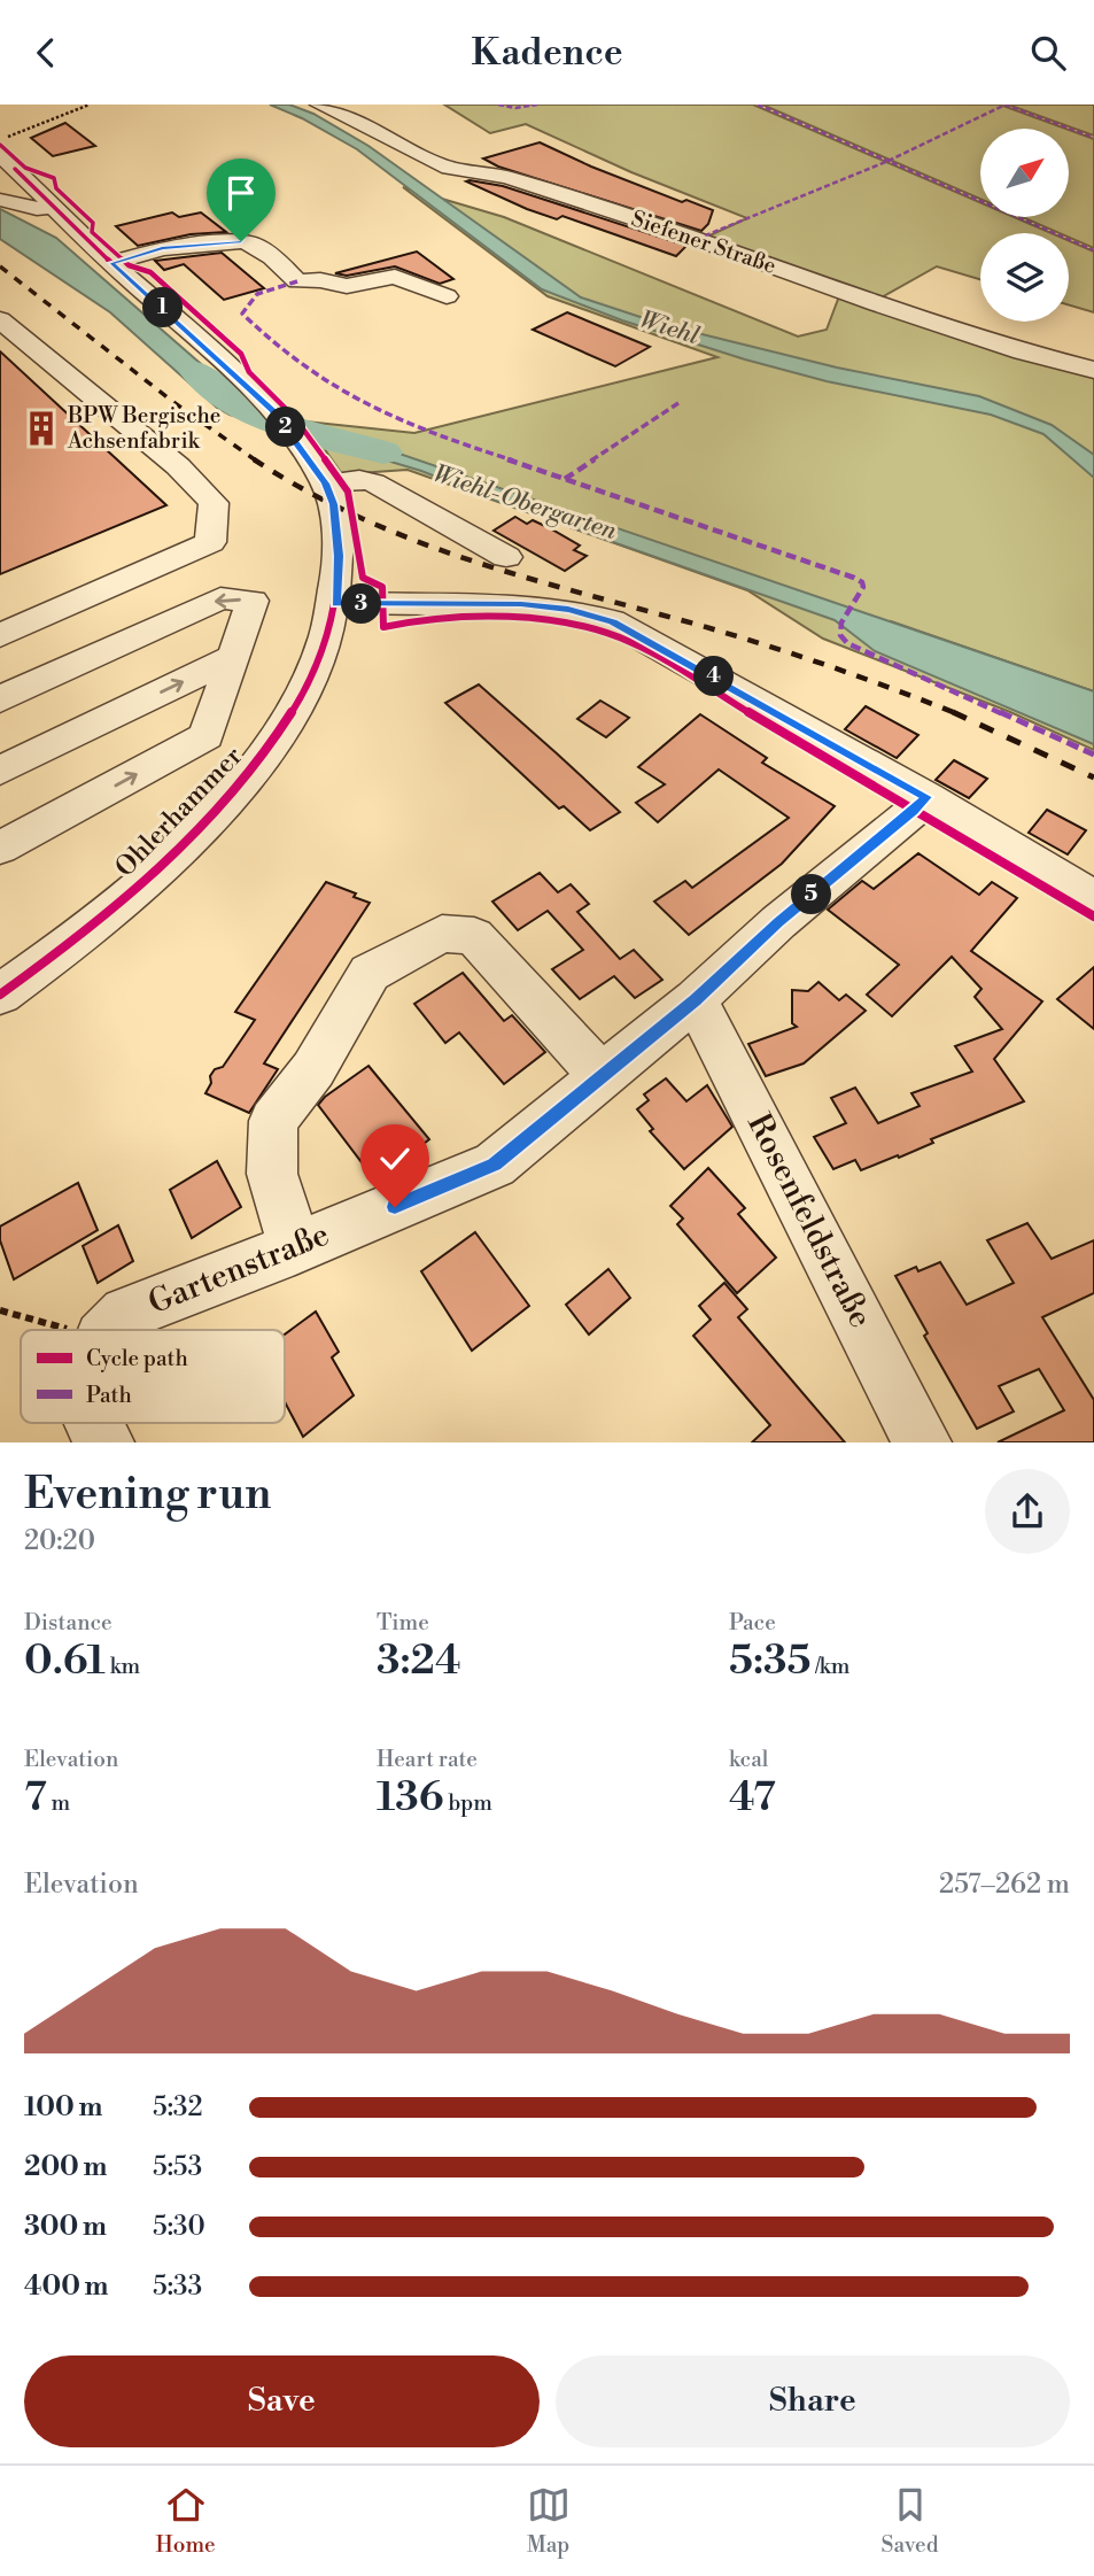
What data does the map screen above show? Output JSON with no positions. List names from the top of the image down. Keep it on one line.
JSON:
{"streets":{"street":["Siefener Straße","Ohlerhammer","Rosenfeldstraße","Gartenstraße"]},"crossings":[["Rosenfeldstraße","Gartenstraße"]],"water":["Wiehl","Wiehl-Obergarten"],"places":{"building":["BPW Bergische Achsenfabrik"]},"legend":["Cycle path","Path"],"north":"top right","page":{"header":"Kadence","pins":["1","2","3","4","5"],"heading":["Evening run","20:20"],"stats":[["Distance","0.61 km"],["Time","3:24"],["Pace","5:35 /km"],["Elevation","7 m"],["Heart rate","136 bpm"],["kcal","47"]],"chart":["Elevation","257–262 m"],"list":[{"name":"100 m","note":"5:32"},{"name":"200 m","note":"5:53"},{"name":"300 m","note":"5:30"},{"name":"400 m","note":"5:33"}],"buttons":["Save","Share"],"tabs":["Home","Map","Saved"]}}
